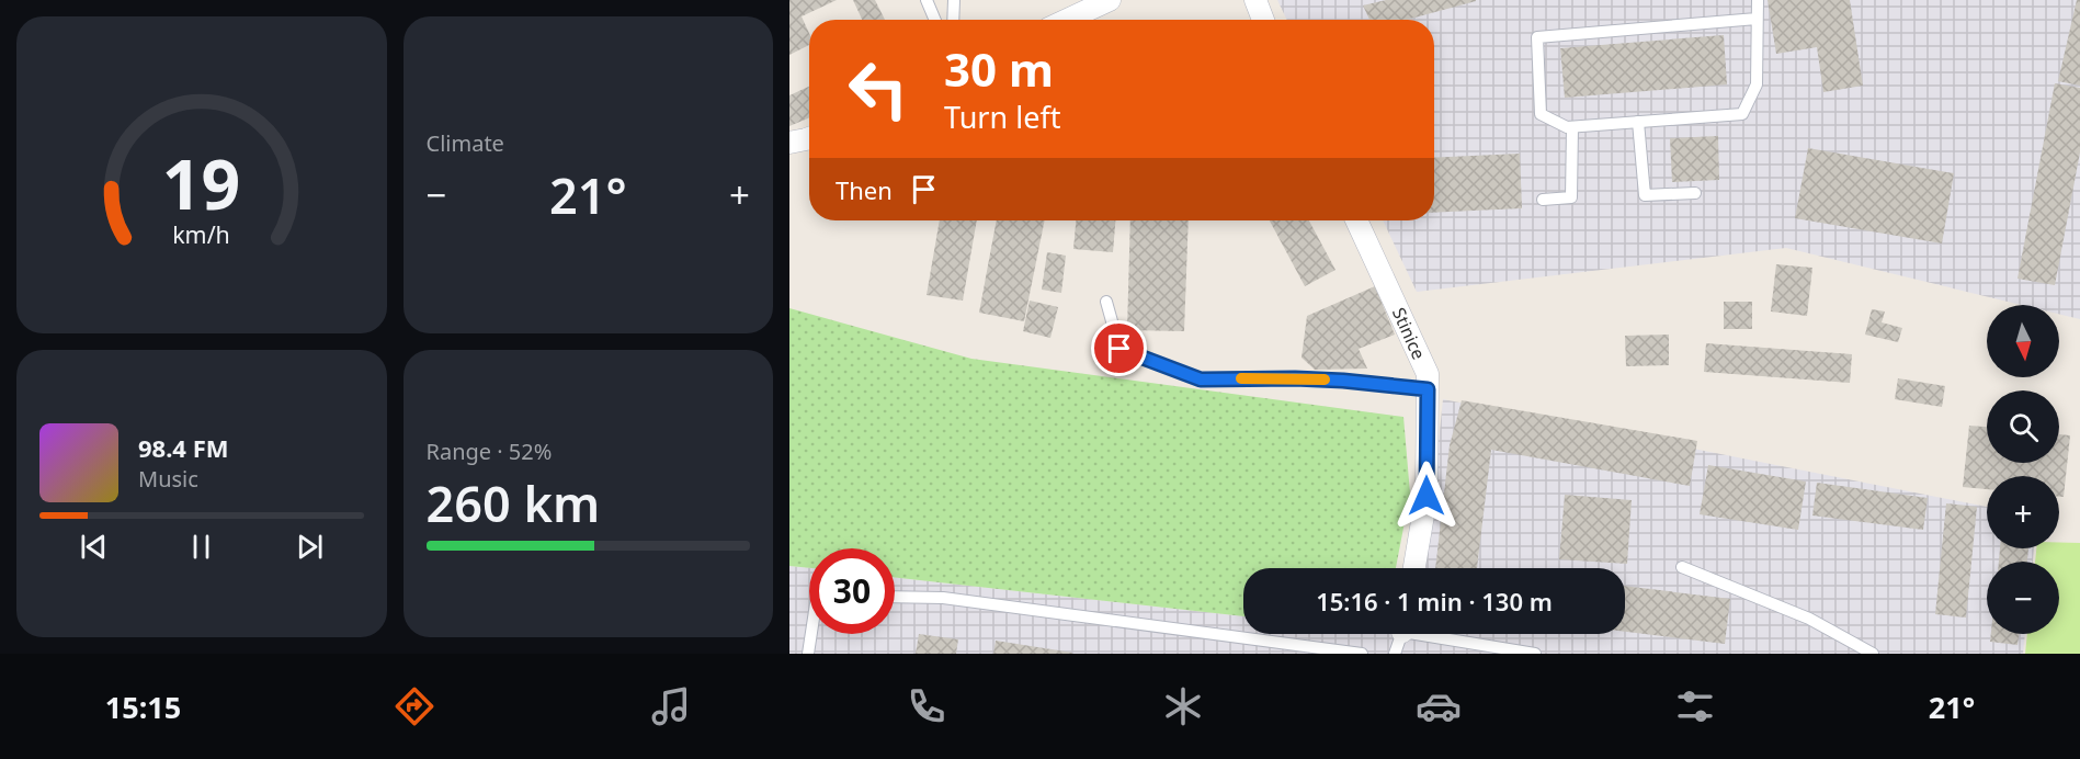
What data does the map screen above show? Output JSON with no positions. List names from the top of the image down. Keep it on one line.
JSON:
{"streets":{"street":["Stinice"]},"north":"bottom","page":{"tile":["Climate",["Range · 52%","260 km"]],"turn":["30 m","Turn left"],"then":"Then","heat":["−","21°","+"],"map_buttons":["+","−"],"song":["98.4 FM","Music"],"limit":"30","trip":"15:16 · 1 min · 130 m","tabs":["15:15","21°"],"gauge":["19","km/h"]}}
